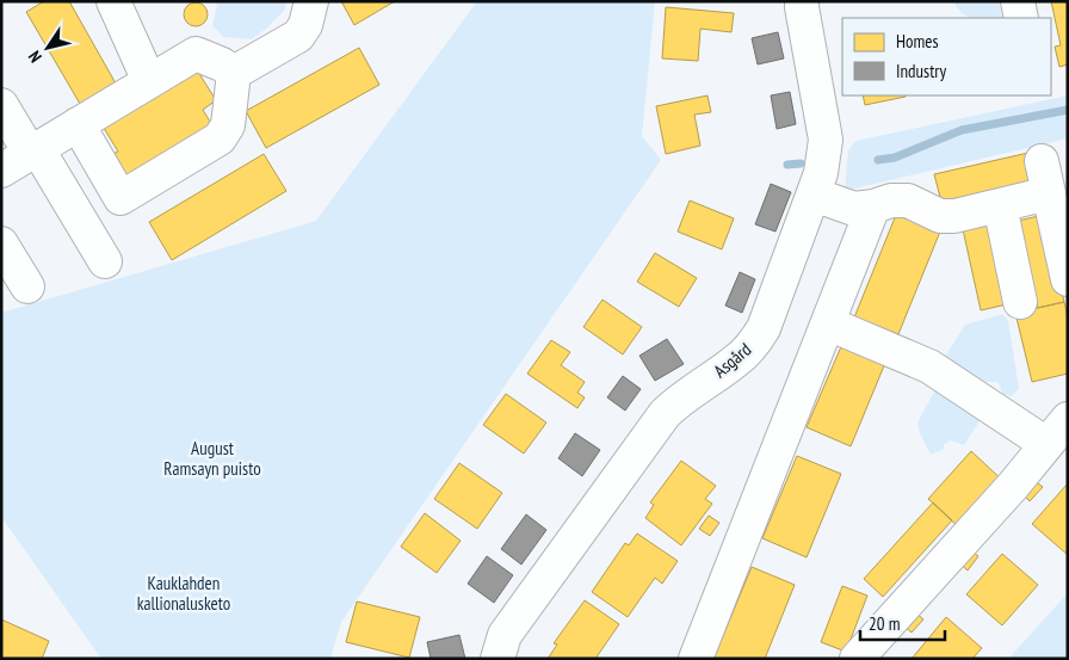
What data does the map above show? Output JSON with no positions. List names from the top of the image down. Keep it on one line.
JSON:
{"streets":{"street":["Asgård"]},"parks":["August Ramsayn puisto","Kauklahden kallionalusketo"],"legend":["Homes","Industry"],"scale_bar":"20 m","north":"bottom left"}
